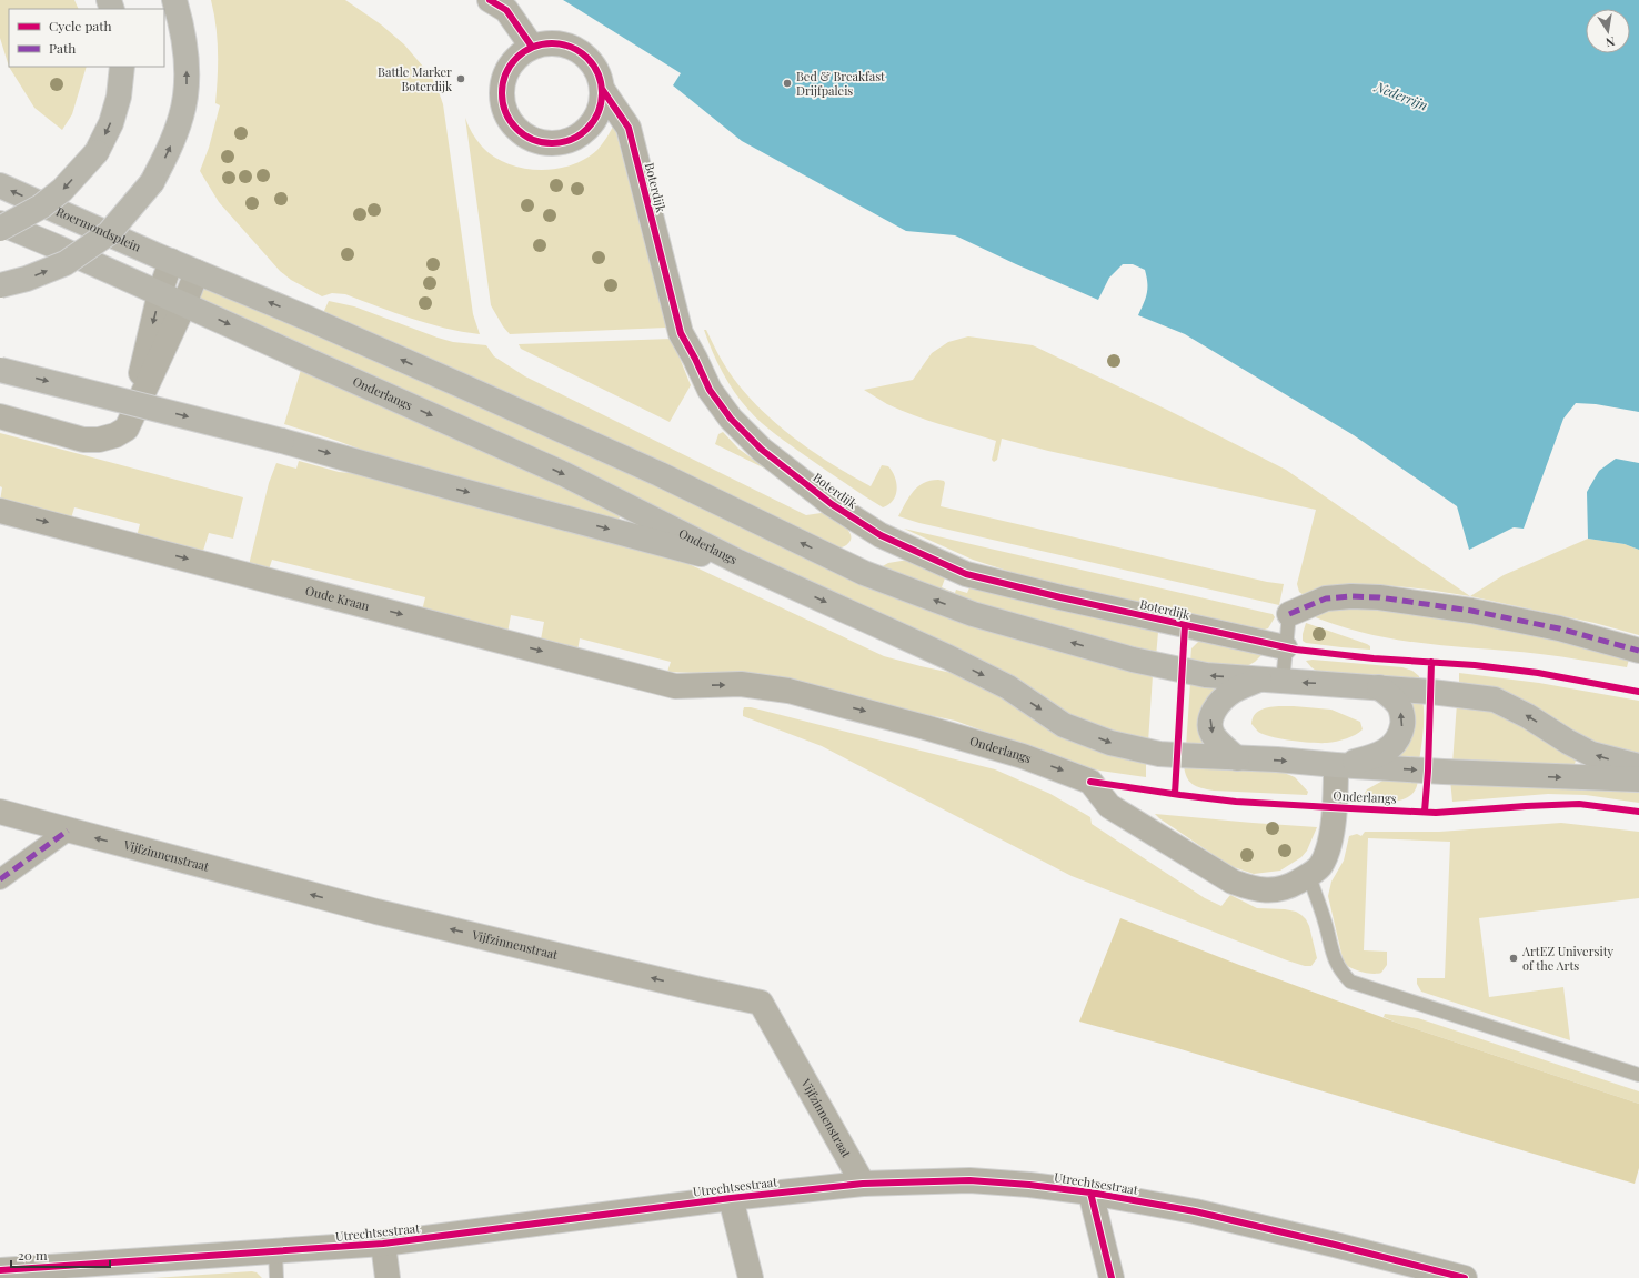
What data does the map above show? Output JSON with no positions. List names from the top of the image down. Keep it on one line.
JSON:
{"streets":{"main road":["Roermondsplein","Onderlangs"],"street":["Boterdijk","Oude Kraan","Vijfzinnenstraat","Utrechtsestraat"]},"crossings":[["Onderlangs","Oude Kraan"],["Vijfzinnenstraat","Utrechtsestraat"]],"one_way":["Oude Kraan","Vijfzinnenstraat"],"water":["Nederrijn"],"places":["Battle Marker Boterdijk","Bed & Breakfast Drijfpaleis","ArtEZ University of the Arts"],"legend":["Cycle path","Path"],"scale_bar":"20 m","north":"bottom"}
